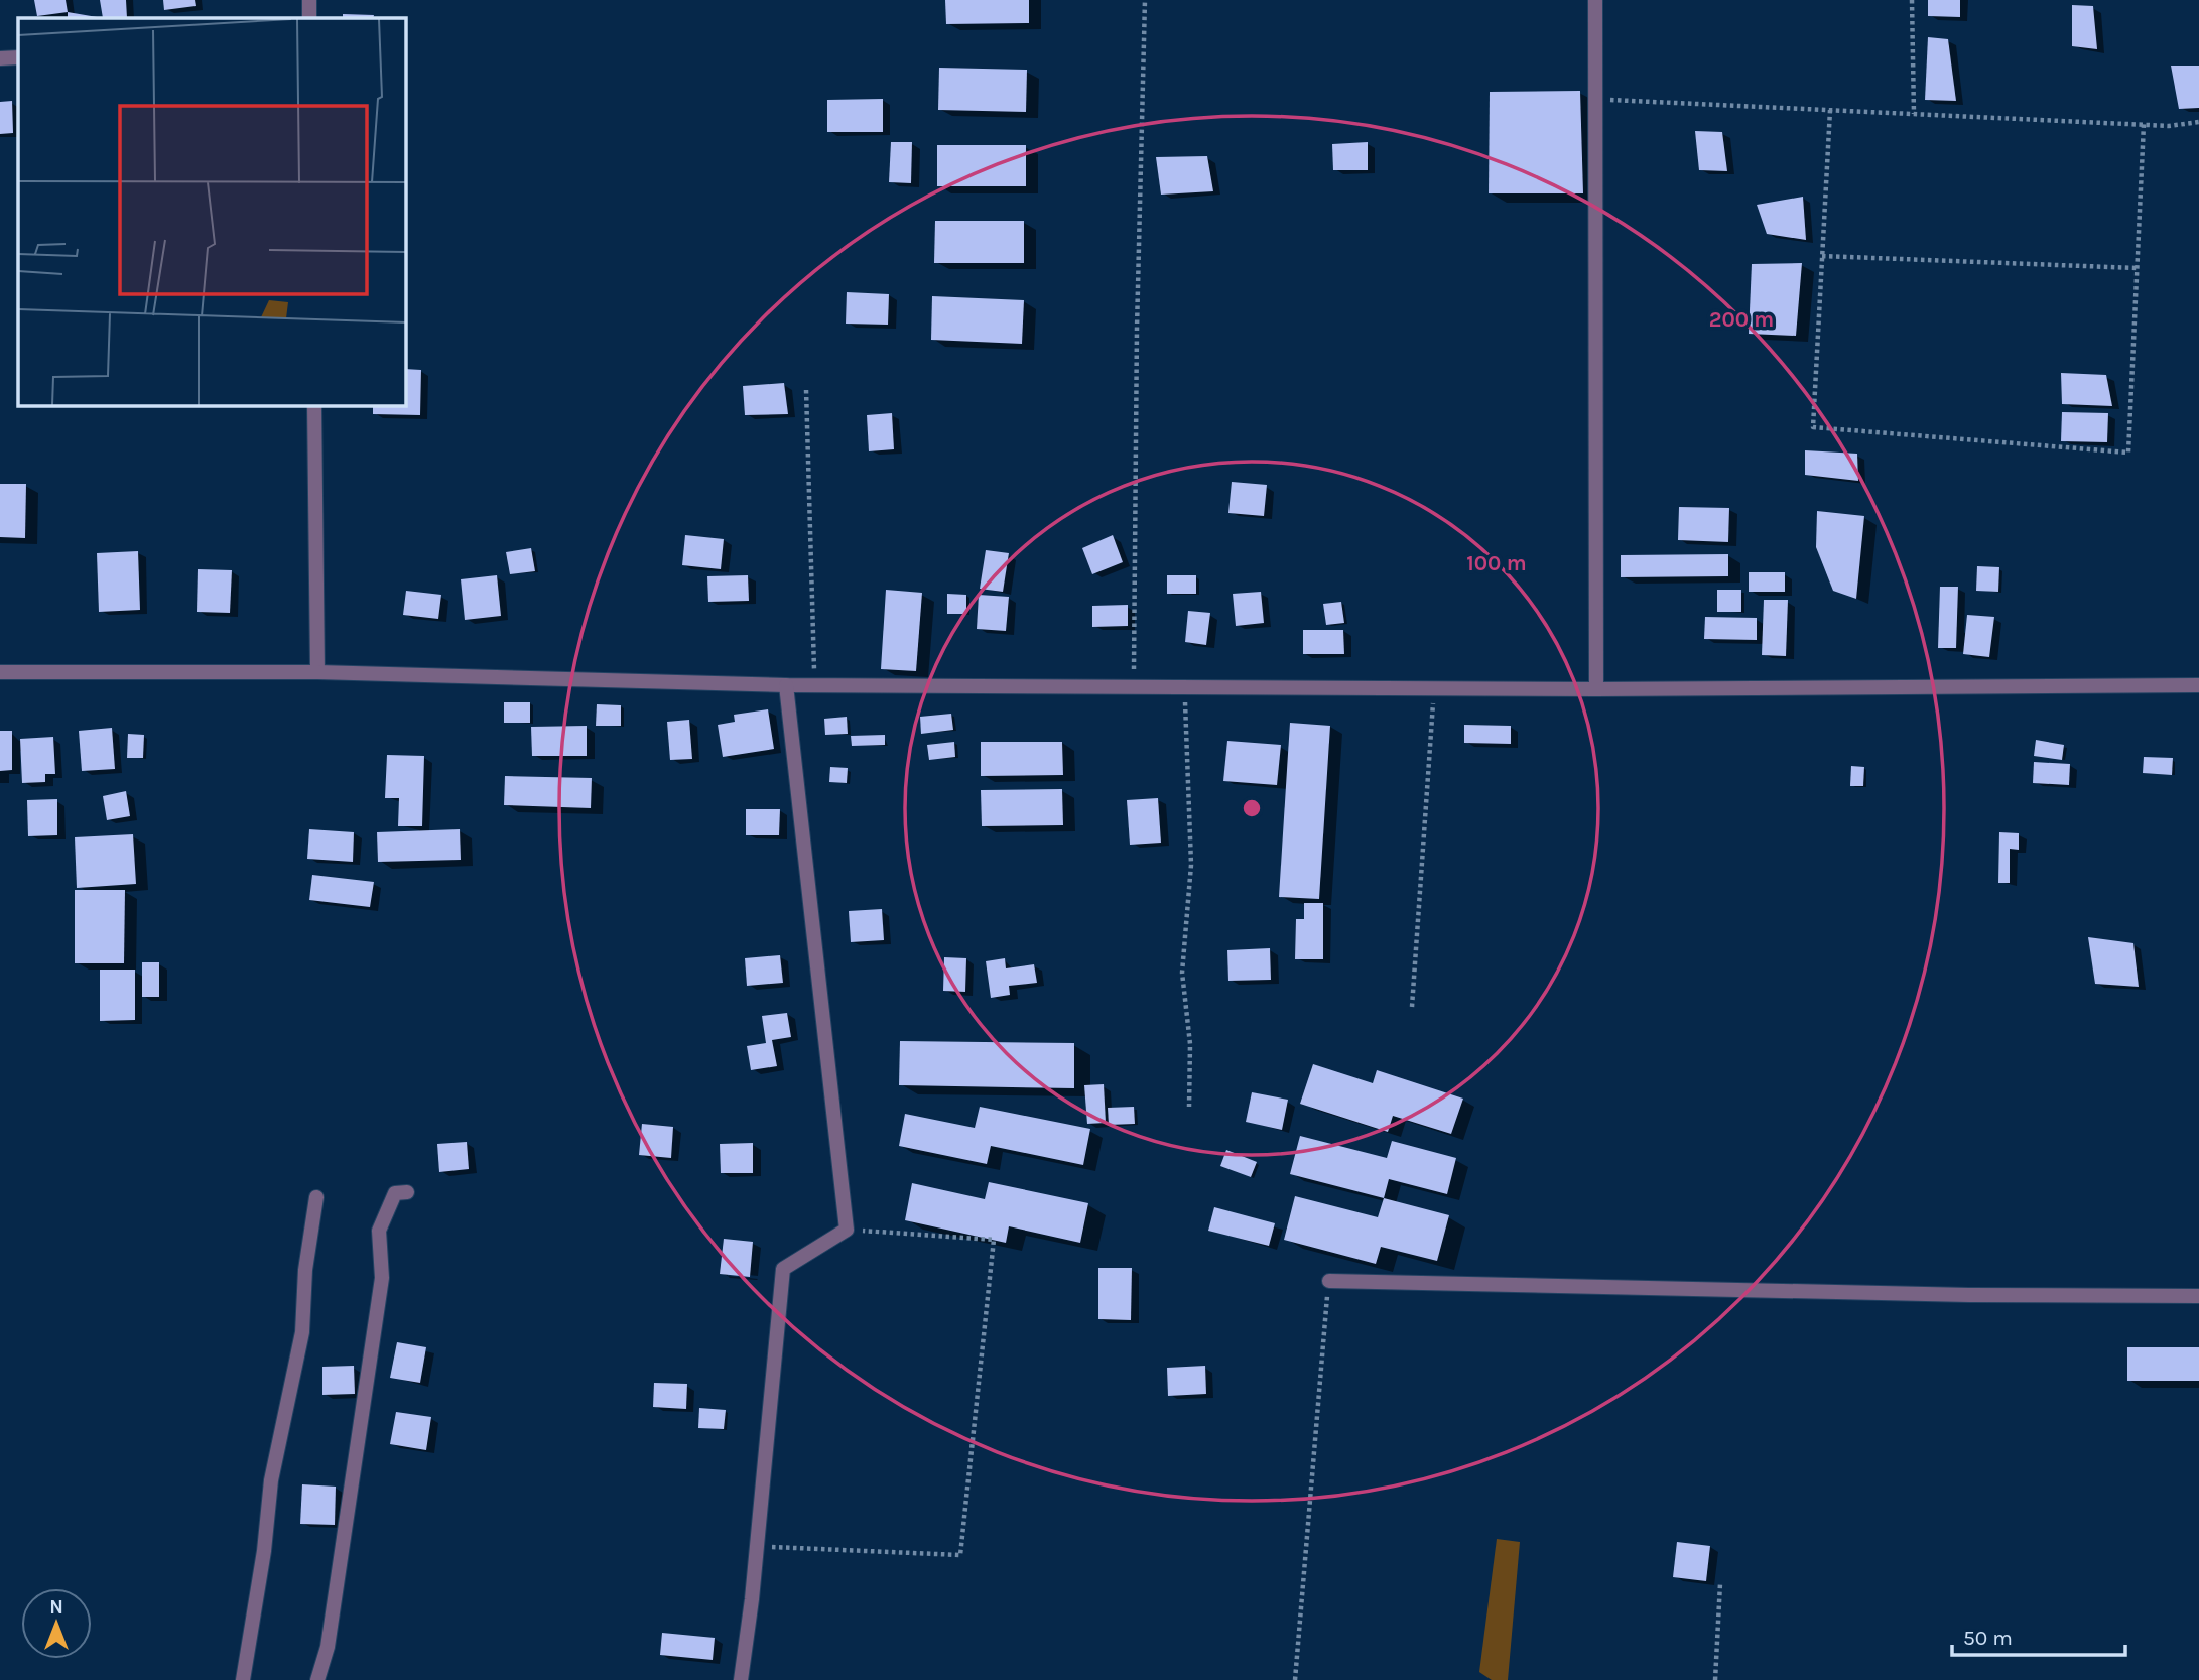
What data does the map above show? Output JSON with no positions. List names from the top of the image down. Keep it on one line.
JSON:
{"scale_bar":"50 m","north":"top","rings":["200 m","100 m"]}
